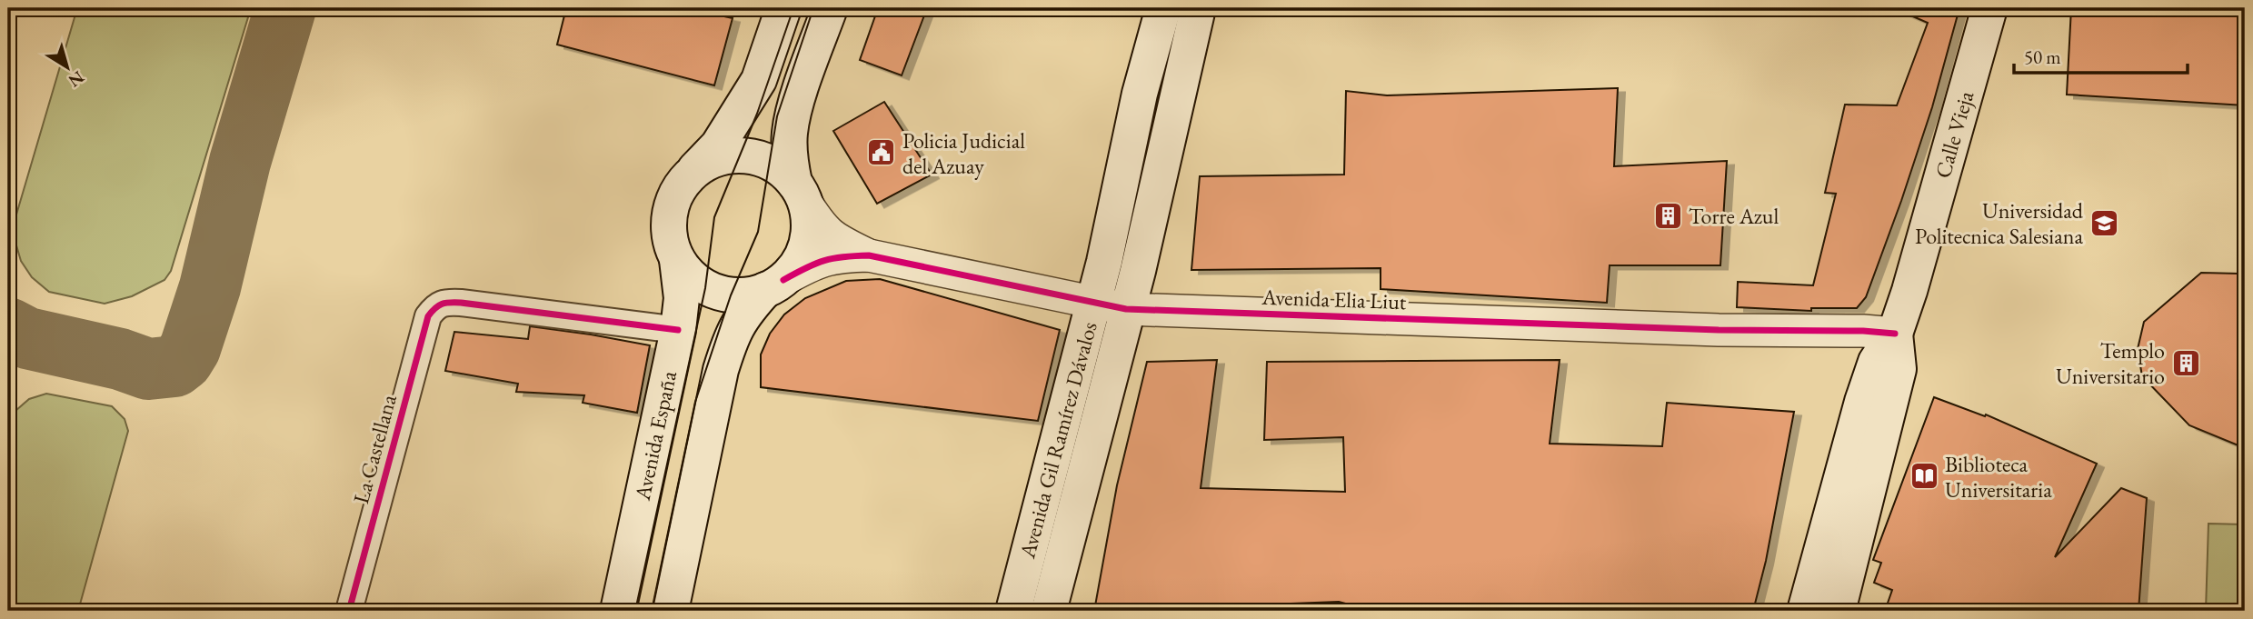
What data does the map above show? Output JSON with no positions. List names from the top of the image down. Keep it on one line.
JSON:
{"streets":{"main road":["Calle Vieja","Avenida España","Avenida Gil Ramírez Dávalos"],"street":["Avenida Elia Liut","La Castellana"]},"crossings":[["Calle Vieja","Avenida Elia Liut"],["Avenida Elia Liut","Avenida España"],["Avenida Elia Liut","Avenida Gil Ramírez Dávalos"],["Avenida España","La Castellana"]],"places":{"public building":["Policia Judicial del Azuay"],"building":["Torre Azul","Templo Universitario"],"school or university":["Universidad Politecnica Salesiana"],"library":["Biblioteca Universitaria"]},"scale_bar":"50 m","north":"bottom right"}
